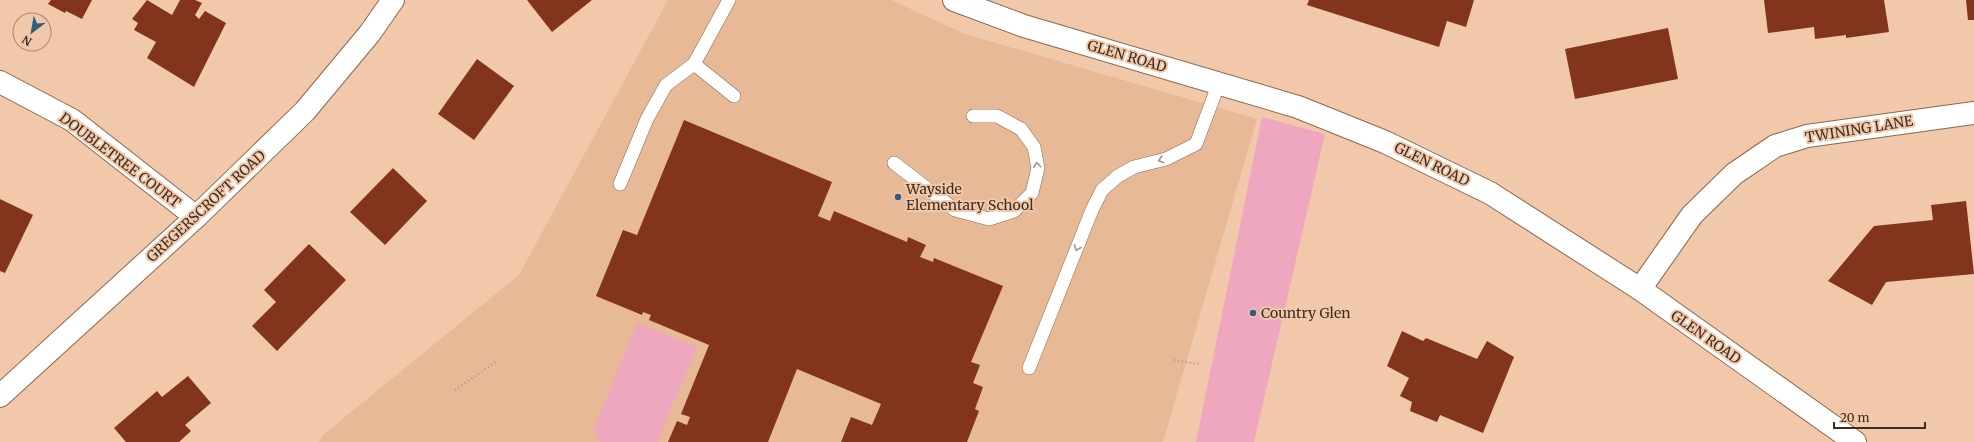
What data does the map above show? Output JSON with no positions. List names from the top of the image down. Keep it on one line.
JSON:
{"streets":{"street":["GLEN ROAD","TWINING LANE","DOUBLETREE COURT","GREGERSCROFT ROAD"]},"crossings":[["GLEN ROAD","TWINING LANE"],["DOUBLETREE COURT","GREGERSCROFT ROAD"]],"places":["Wayside Elementary School","Country Glen"],"scale_bar":"20 m","north":"bottom left"}
